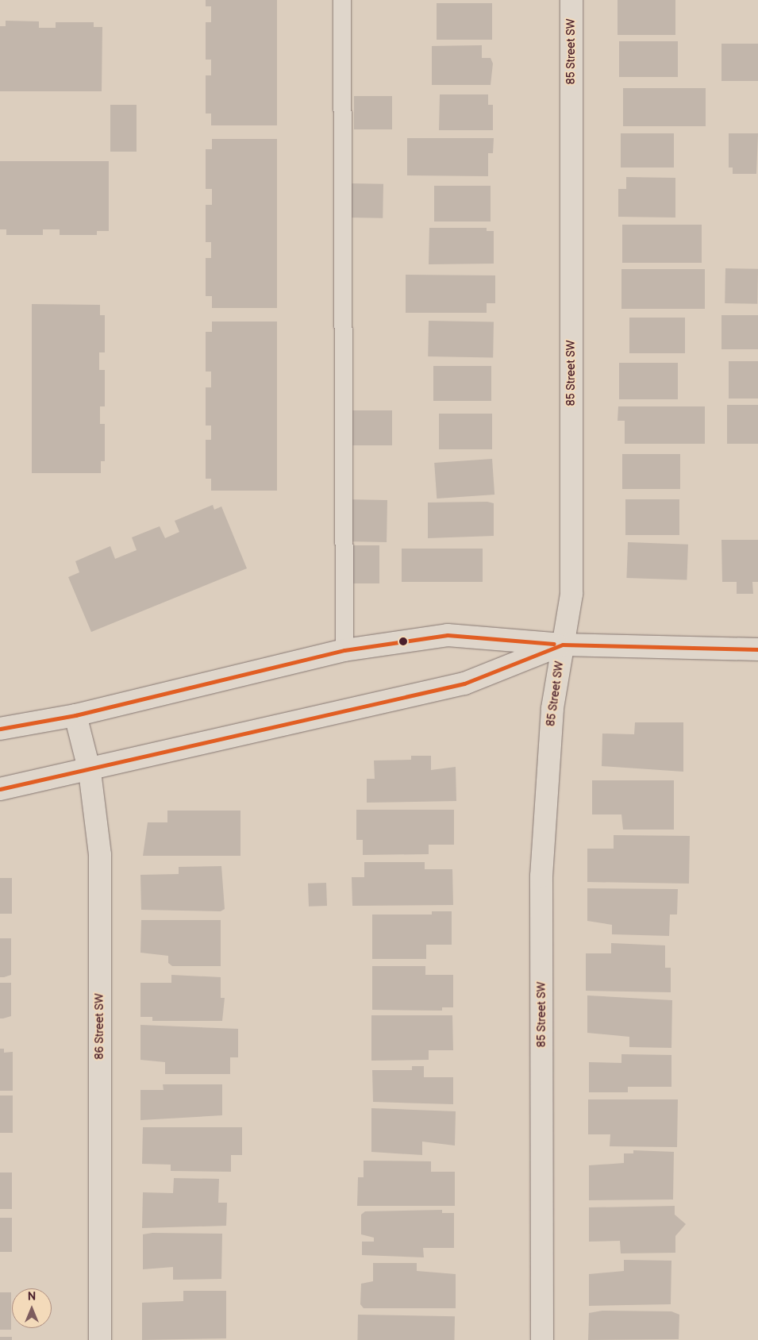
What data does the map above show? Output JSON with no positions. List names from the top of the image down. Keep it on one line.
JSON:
{"streets":{"street":["85 Street SW","86 Street SW"]},"north":"top"}
